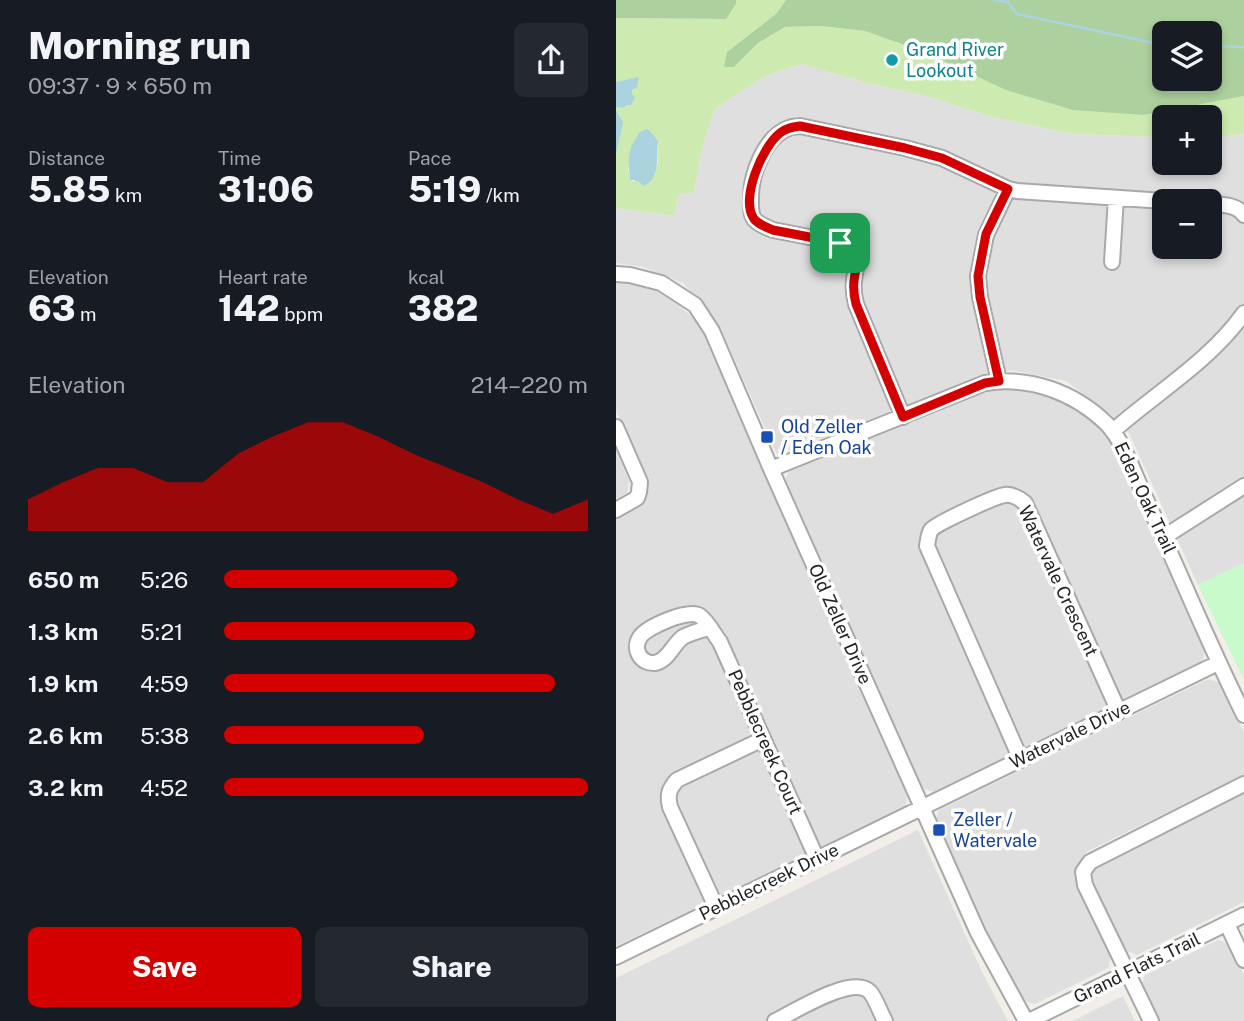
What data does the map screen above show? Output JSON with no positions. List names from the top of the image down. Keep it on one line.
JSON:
{"streets":{"street":["Eden Oak Trail","Watervale Crescent","Old Zeller Drive","Watervale Drive","Pebblecreek Court","Pebblecreek Drive","Grand Flats Trail"]},"crossings":[["Eden Oak Trail","Old Zeller Drive"],["Eden Oak Trail","Watervale Drive"],["Watervale Crescent","Watervale Drive"],["Old Zeller Drive","Watervale Drive"],["Old Zeller Drive","Pebblecreek Drive"],["Old Zeller Drive","Grand Flats Trail"],["Watervale Drive","Pebblecreek Drive"],["Pebblecreek Court","Pebblecreek Drive"]],"places":{"other":["Grand River Lookout"],"transit":["Old Zeller / Eden Oak","Zeller / Watervale"]},"page":{"heading":["Morning run","09:37 · 9 × 650 m"],"map_buttons":["+","−"],"stats":[["Distance","5.85 km"],["Time","31:06"],["Pace","5:19 /km"],["Elevation","63 m"],["Heart rate","142 bpm"],["kcal","382"]],"chart":["Elevation","214–220 m"],"list":[{"name":"650 m","note":"5:26"},{"name":"1.3 km","note":"5:21"},{"name":"1.9 km","note":"4:59"},{"name":"2.6 km","note":"5:38"},{"name":"3.2 km","note":"4:52"}],"buttons":["Save","Share"]}}
